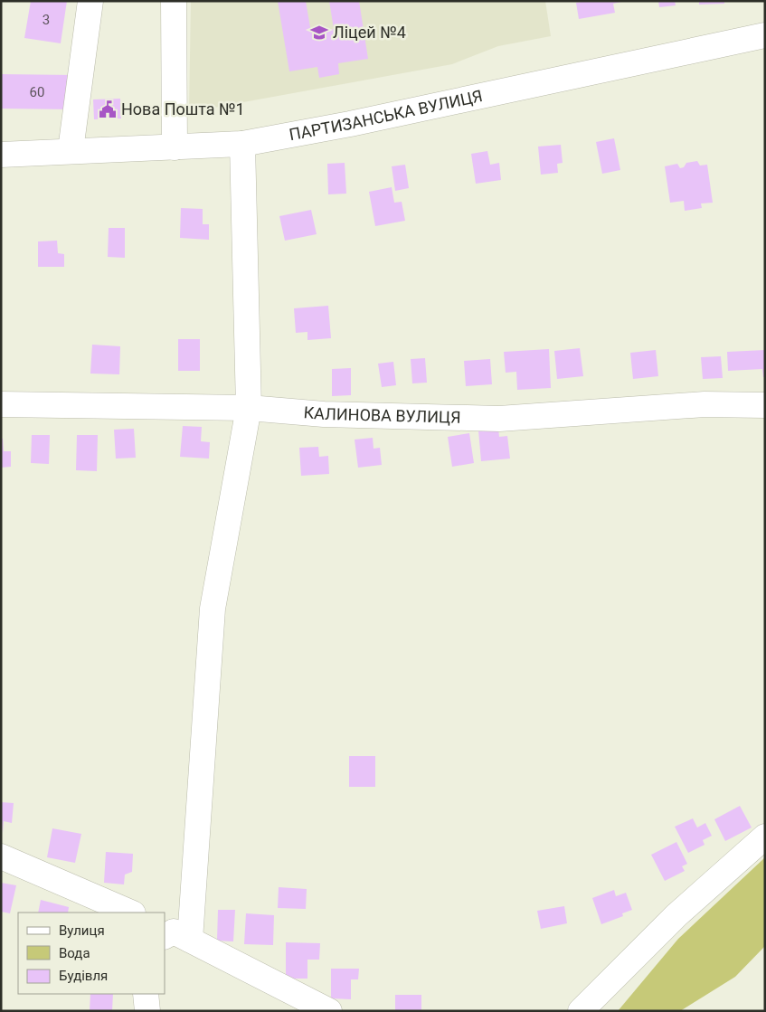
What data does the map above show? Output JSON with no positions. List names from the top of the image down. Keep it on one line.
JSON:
{"streets":{"street":["ПАРТИЗАНСЬКА ВУЛИЦЯ","КАЛИНОВА ВУЛИЦЯ"]},"places":{"school or university":["Ліцей №4"],"public building":["Нова Пошта №1"]},"house_numbers":["3","60"],"legend":["Вулиця","Вода","Будівля"]}
